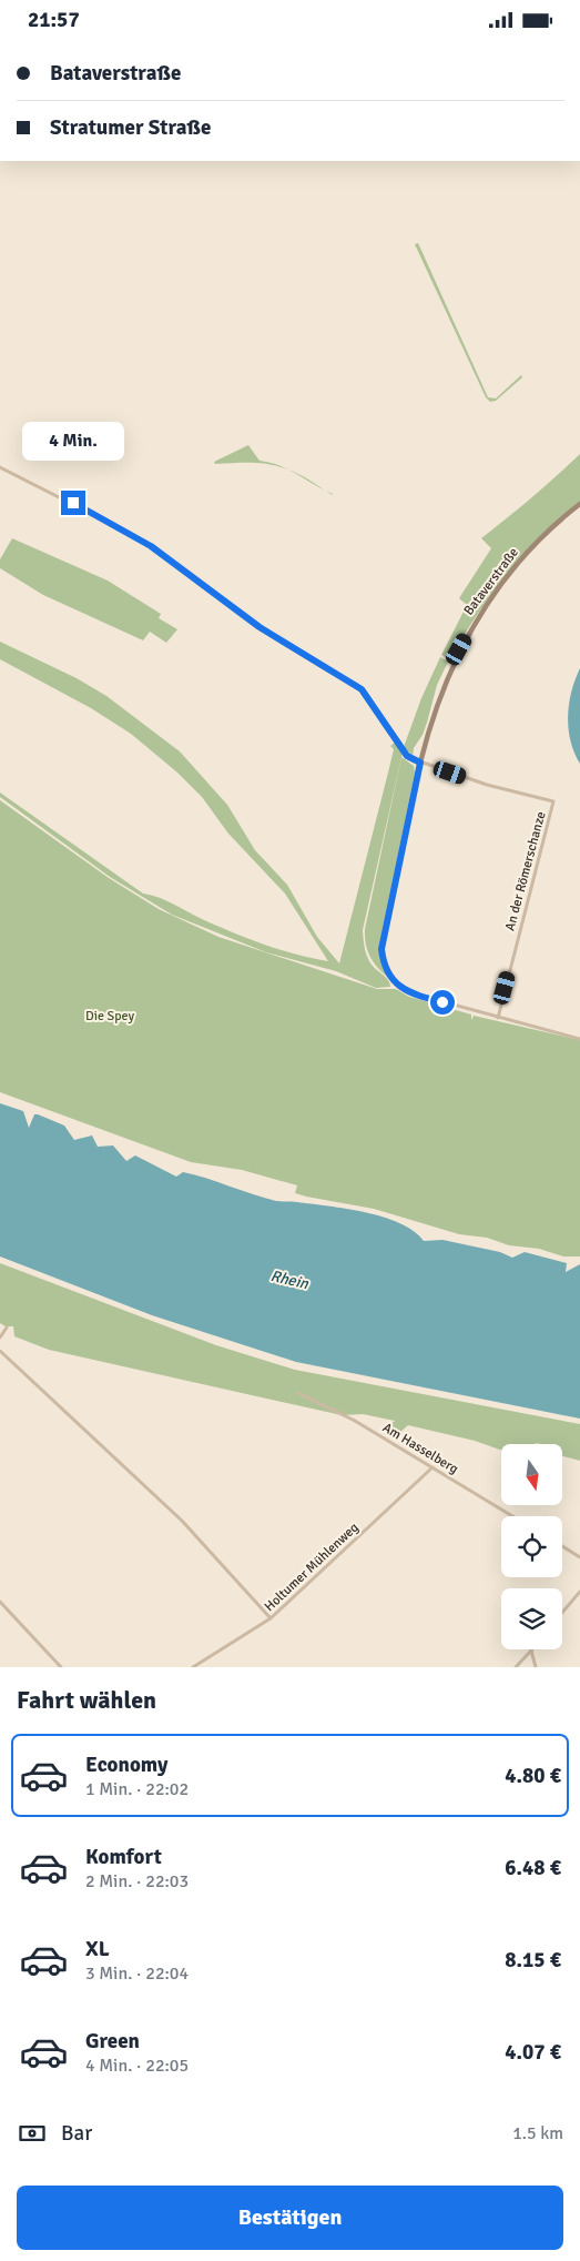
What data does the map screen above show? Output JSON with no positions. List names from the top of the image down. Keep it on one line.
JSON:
{"streets":{"street":["Bataverstraße","An der Römerschanze","Am Hasselberg","Holtumer Mühlenweg"]},"crossings":[["Bataverstraße","An der Römerschanze"],["Am Hasselberg","Holtumer Mühlenweg"]],"water":["Rhein"],"parks":["Die Spey"],"north":"bottom","page":{"status":"21:57","banner":["Bataverstraße","Stratumer Straße"],"bubble":"4 Min.","heading":"Fahrt wählen","list":[{"name":"Economy","note":"1 Min. · 22:02","value":"4.80 €"},{"name":"Komfort","note":"2 Min. · 22:03","value":"6.48 €"},{"name":"XL","note":"3 Min. · 22:04","value":"8.15 €"},{"name":"Green","note":"4 Min. · 22:05","value":"4.07 €"}],"pay":["Bar","1.5 km"],"buttons":"Bestätigen"}}
